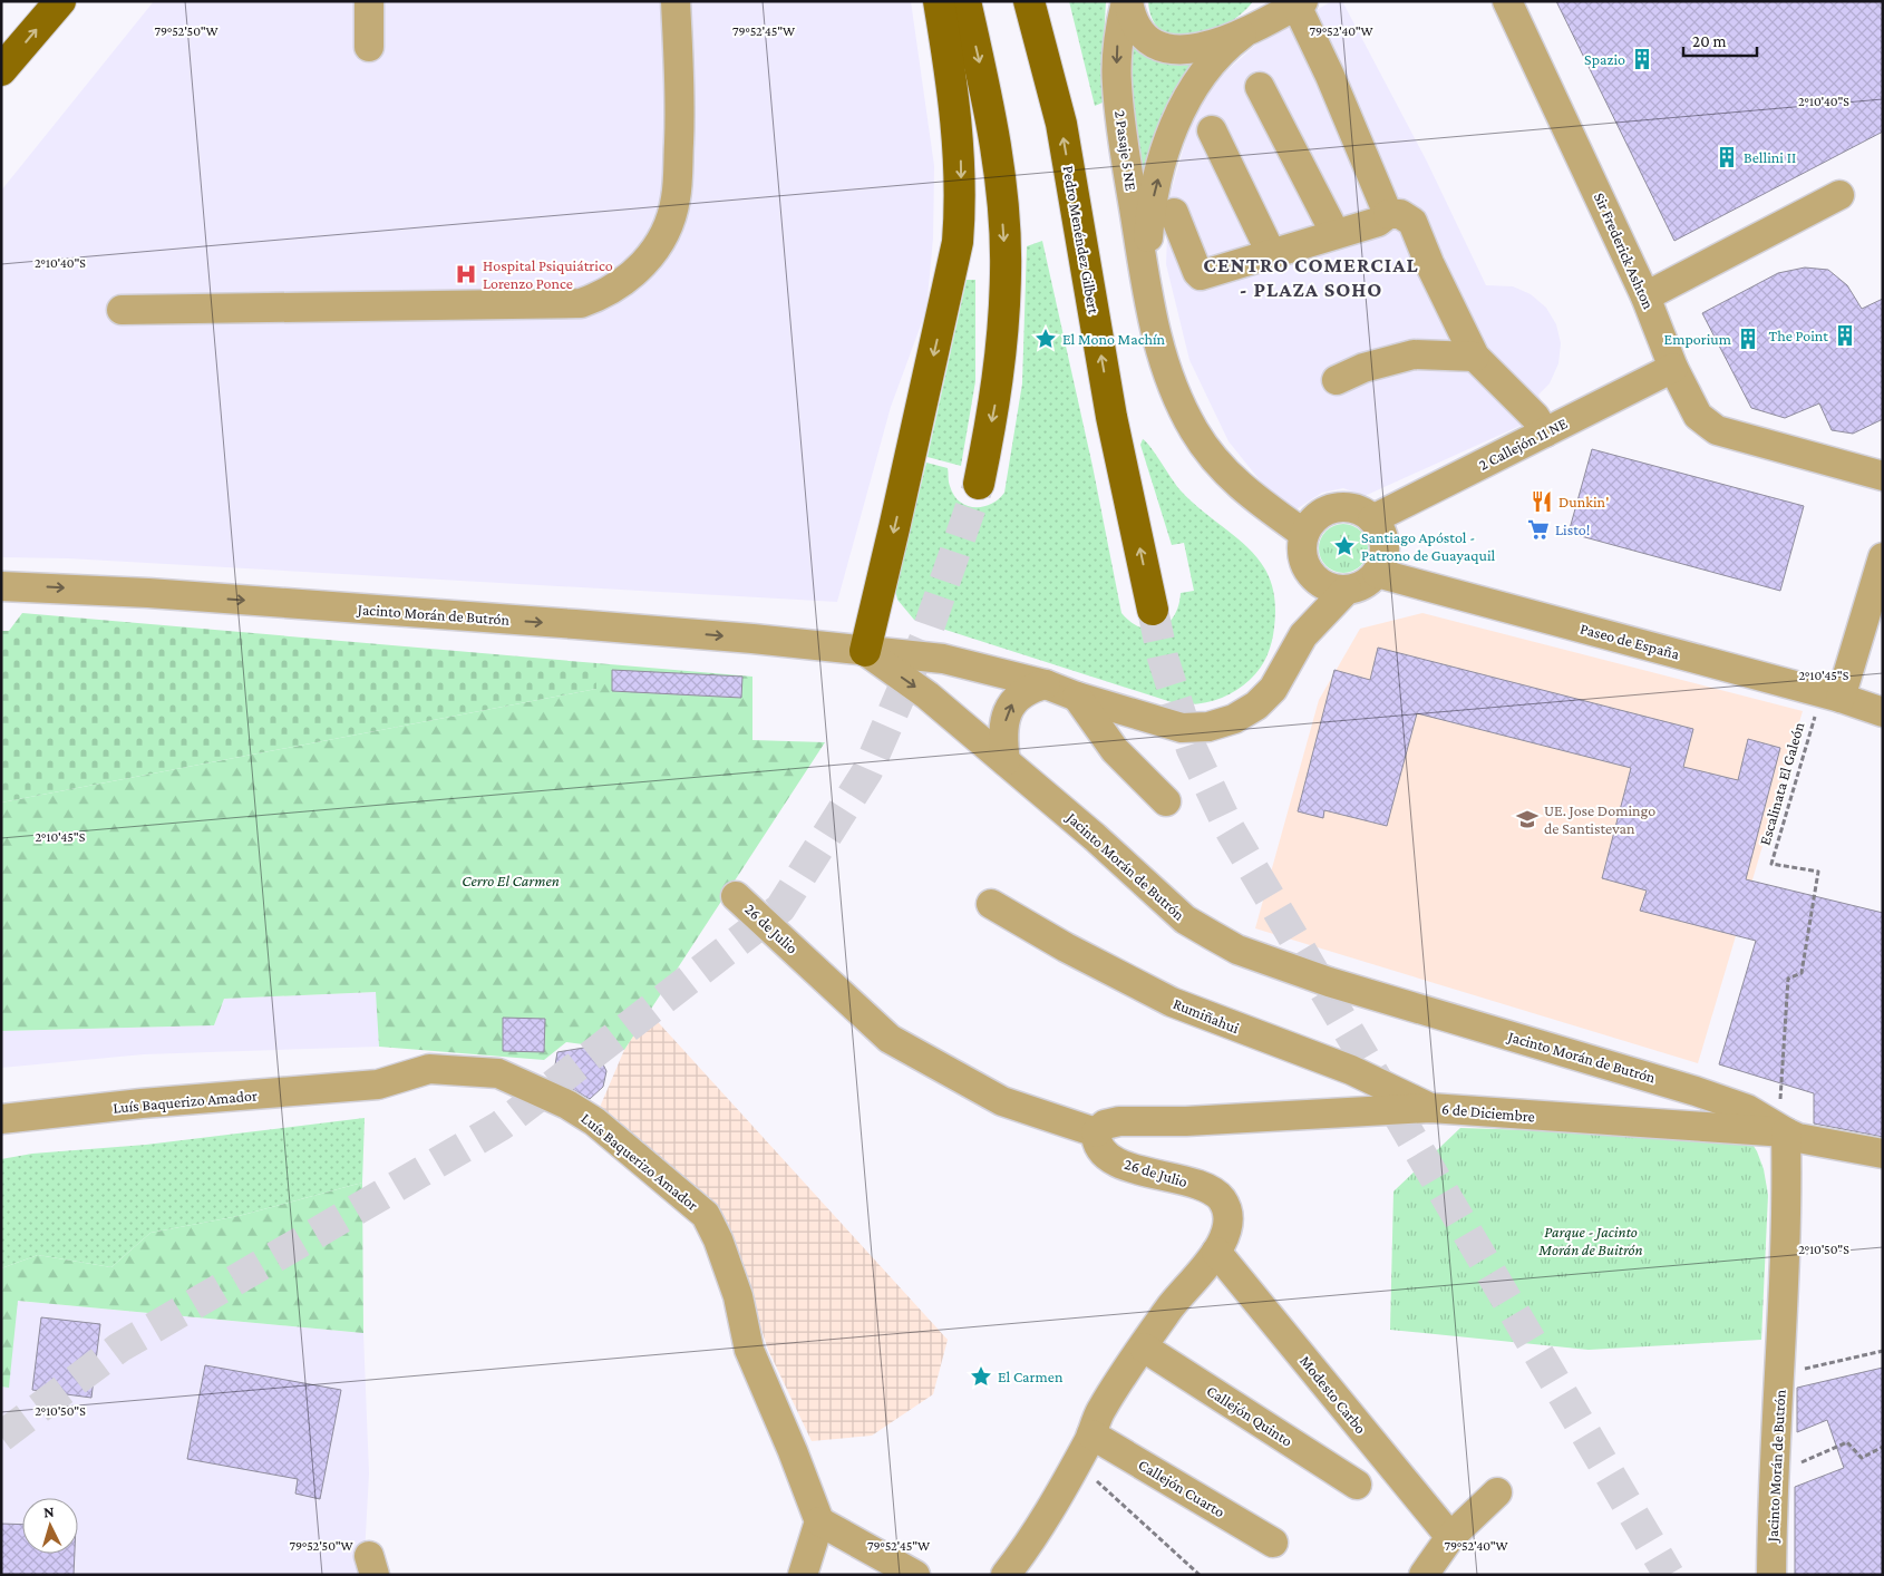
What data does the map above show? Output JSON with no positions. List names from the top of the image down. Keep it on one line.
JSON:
{"streets":{"main road":["Pedro Menéndez Gilbert"],"street":["2 Pasaje 5 NE","Sir Frederick Ashton","2 Callejón 11 NE","Jacinto Morán de Butrón","Paseo de España","26 de Julio","Rumiñahui","Luís Baquerizo Amador","6 de Diciembre","Modesto Carbo","Callejón Quinto","Callejón Cuarto"],"path":["Escalinata El Galeón"]},"crossings":[["2 Pasaje 5 NE","2 Callejón 11 NE"],["2 Pasaje 5 NE","Jacinto Morán de Butrón"],["2 Pasaje 5 NE","Paseo de España"],["Sir Frederick Ashton","2 Callejón 11 NE"],["2 Callejón 11 NE","Jacinto Morán de Butrón"],["2 Callejón 11 NE","Paseo de España"],["Jacinto Morán de Butrón","Paseo de España"],["Jacinto Morán de Butrón","Escalinata El Galeón"],["Jacinto Morán de Butrón","6 de Diciembre"],["Paseo de España","Escalinata El Galeón"],["Escalinata El Galeón","6 de Diciembre"],["26 de Julio","6 de Diciembre"],["26 de Julio","Modesto Carbo"],["26 de Julio","Callejón Quinto"],["26 de Julio","Callejón Cuarto"],["Rumiñahui","6 de Diciembre"]],"districts":["CENTRO COMERCIAL - PLAZA SOHO"],"parks":["Cerro El Carmen","Parque - Jacinto Morán de Buitrón"],"places":{"building":["Spazio","Bellini II","The Point","Emporium"],"hospital":["Hospital Psiquiátrico Lorenzo Ponce"],"place":["El Mono Machín","Santiago Apóstol - Patrono de Guayaquil","El Carmen"],"restaurant":["Dunkin'"],"supermarket":["Listo!"],"school or university":["UE. Jose Domingo de Santistevan"]},"scale_bar":"20 m","north":"top","coordinates":["79°52'50\"W","79°52'45\"W","79°52'40\"W","2°10'40\"S","2°10'45\"S","2°10'50\"S"]}
